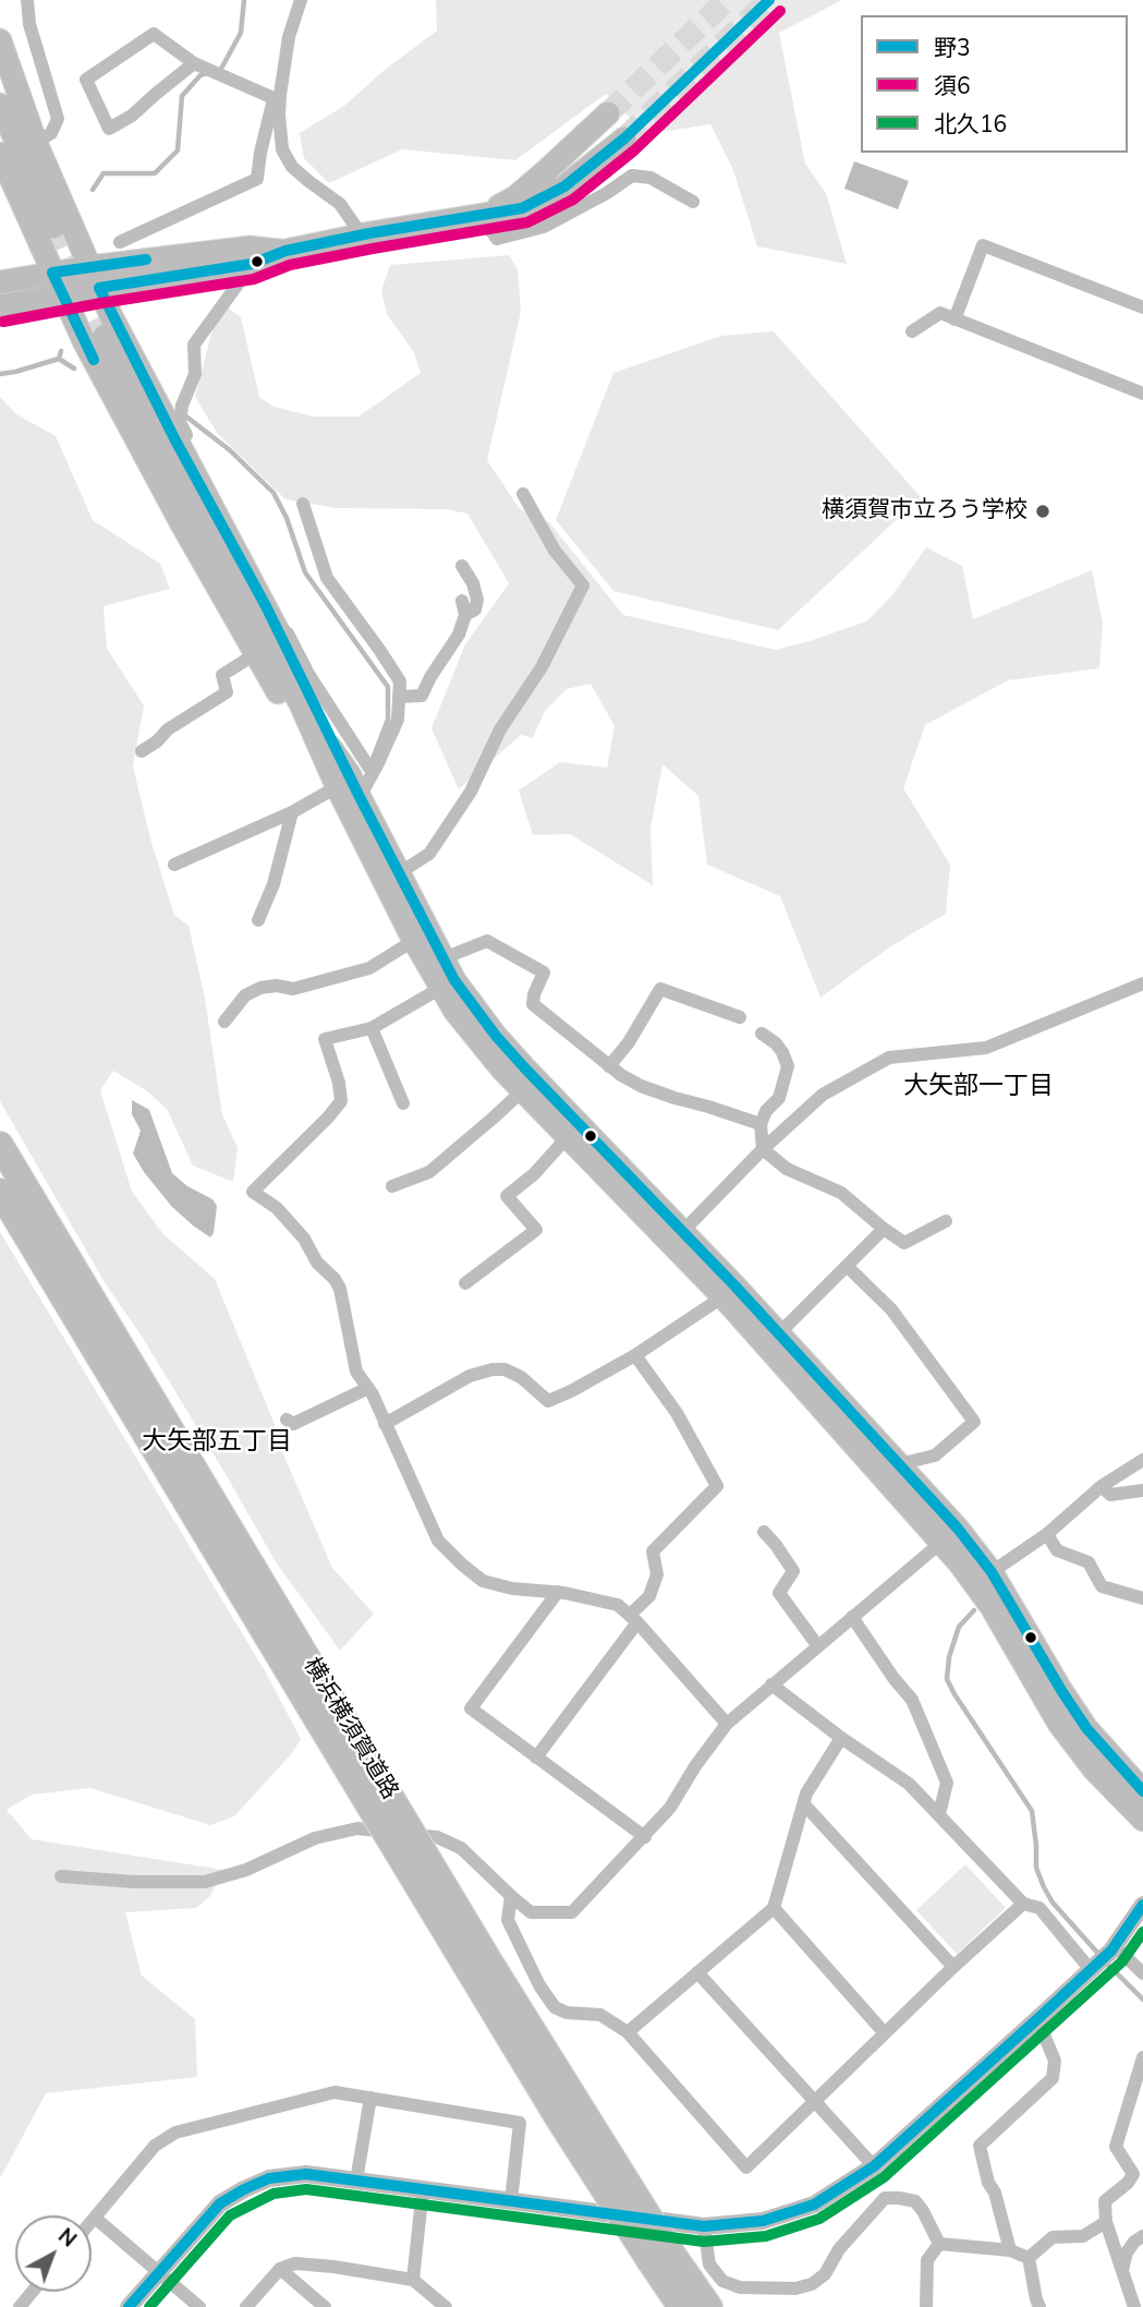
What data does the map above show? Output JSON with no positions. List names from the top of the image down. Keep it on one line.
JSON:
{"streets":{"highway":["横浜横須賀道路"]},"districts":["大矢部一丁目","大矢部五丁目"],"places":["横須賀市立ろう学校"],"lines":["transit line 野3","transit line 須6","transit line 北久16"],"legend":["野3","須6","北久16"],"north":"top right"}
